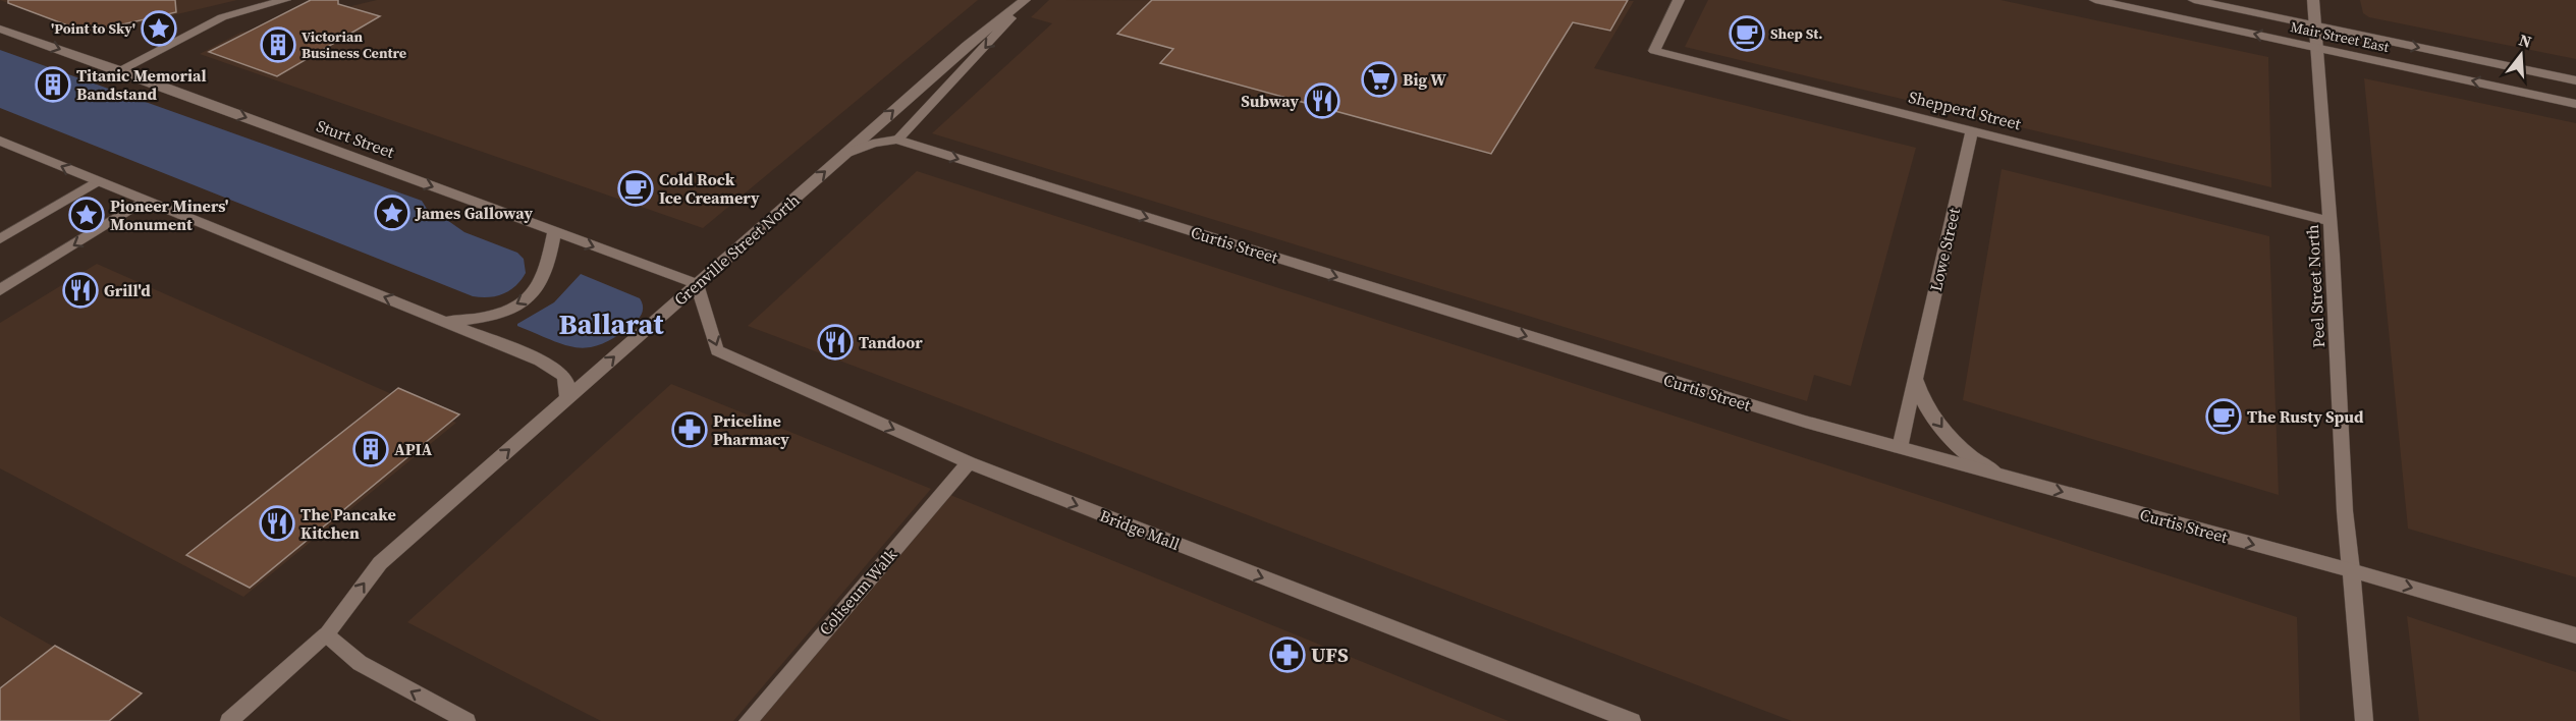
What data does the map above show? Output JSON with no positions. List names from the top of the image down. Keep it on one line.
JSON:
{"streets":{"street":["Mair Street East","Shepperd Street","Sturt Street","Curtis Street","Grenville Street North","Lowe Street","Peel Street North","Bridge Mall","Coliseum Walk"]},"crossings":[["Mair Street East","Peel Street North"],["Shepperd Street","Lowe Street"],["Shepperd Street","Peel Street North"],["Sturt Street","Grenville Street North"],["Sturt Street","Bridge Mall"],["Curtis Street","Grenville Street North"],["Curtis Street","Lowe Street"],["Curtis Street","Peel Street North"],["Grenville Street North","Bridge Mall"],["Bridge Mall","Coliseum Walk"]],"one_way":["Curtis Street","Bridge Mall"],"districts":["Ballarat"],"places":{"place":["'Point to Sky'","James Galloway","Pioneer Miners' Monument"],"cafe":["Shep St.","Cold Rock Ice Creamery","The Rusty Spud"],"building":["Victorian Business Centre","Titanic Memorial Bandstand","APIA"],"supermarket":["Big W"],"restaurant":["Subway","Grill'd","Tandoor","The Pancake Kitchen"],"pharmacy":["Priceline Pharmacy","UFS"]},"north":"top"}
